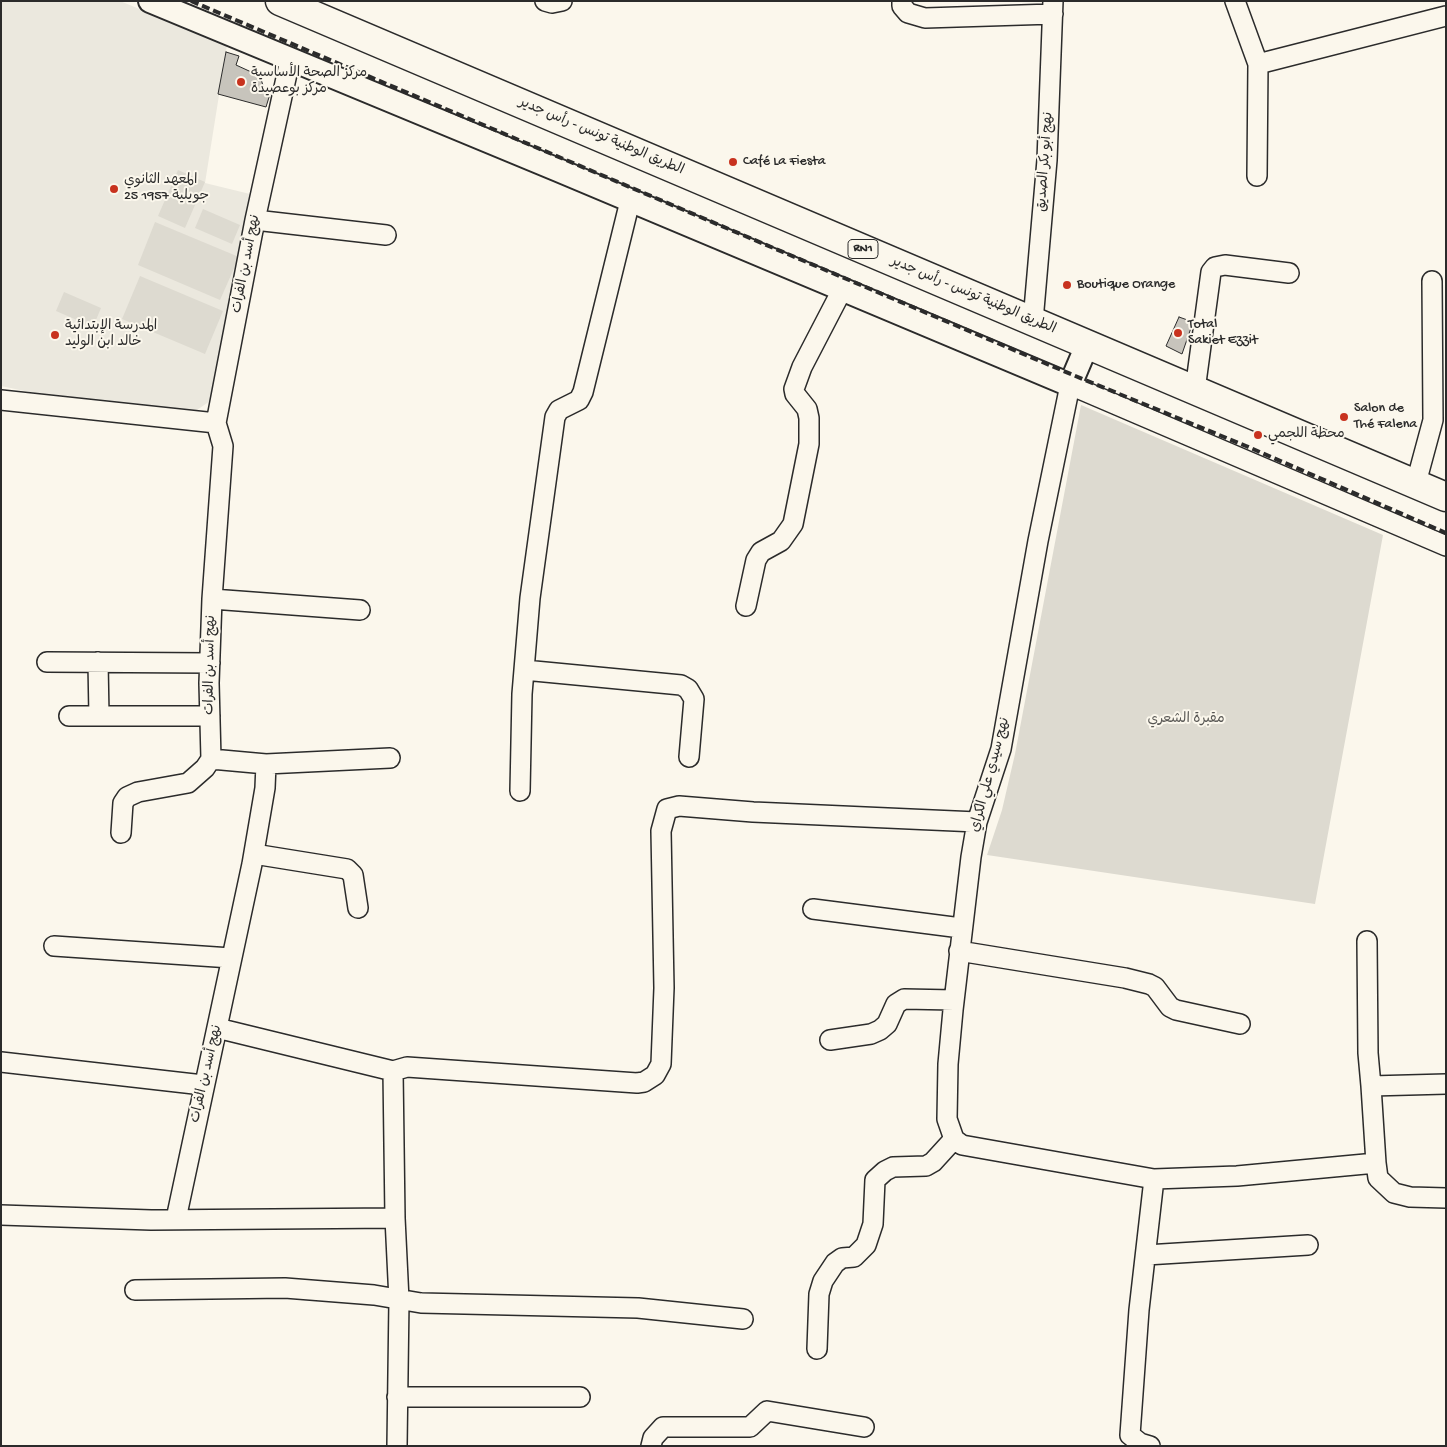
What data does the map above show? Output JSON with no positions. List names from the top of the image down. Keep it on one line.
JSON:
{"streets":{"main road":["الطريق الوطنية تونس - رأس جدير","RN1"],"street":["نهج أبو بكر الصديق","نهج أسد بن الفرات","نهج سيدي علي الكراي"]},"crossings":[["الطريق الوطنية تونس - رأس جدير","نهج أبو بكر الصديق"]],"parks":["مقبرة الشعري"],"places":["مركز الصحة الأساسية مركز بوعصيدة","Café La Fiesta","المعهد الثانوي 25 جويلية 1957","Boutique Orange","Total Sakiet Ezzit","المدرسة الإبتدائية خالد ابن الوليد","Salon de Thé Falena","محطة اللجمي"]}
